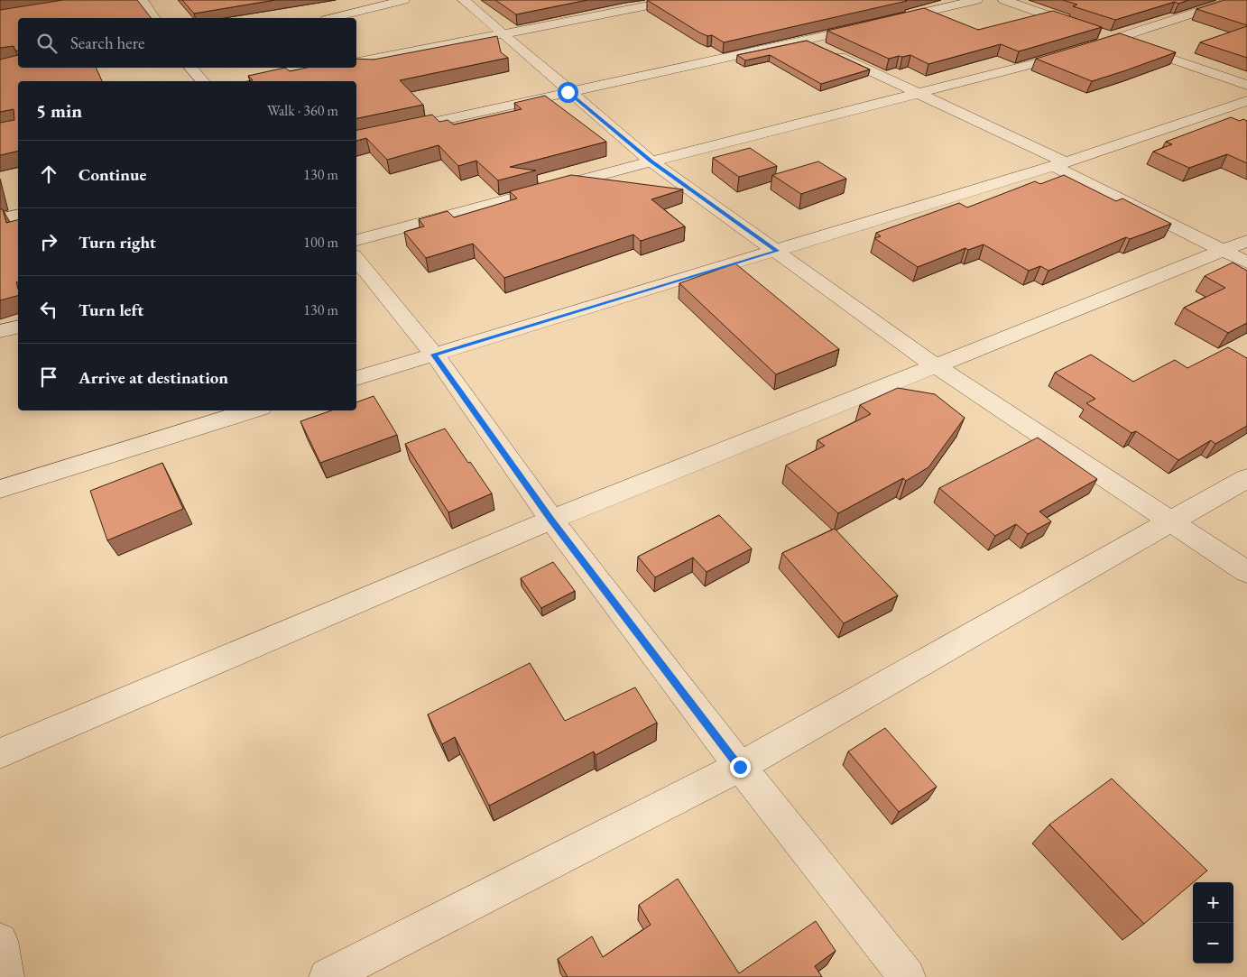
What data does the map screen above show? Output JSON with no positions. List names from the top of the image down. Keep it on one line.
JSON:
{"page":{"search":"Search here","heading":["5 min","Walk · 360 m"],"list":[["Continue","130 m"],["Turn right","100 m"],["Turn left","130 m"],"Arrive at destination"],"map_buttons":["+","−"]}}
